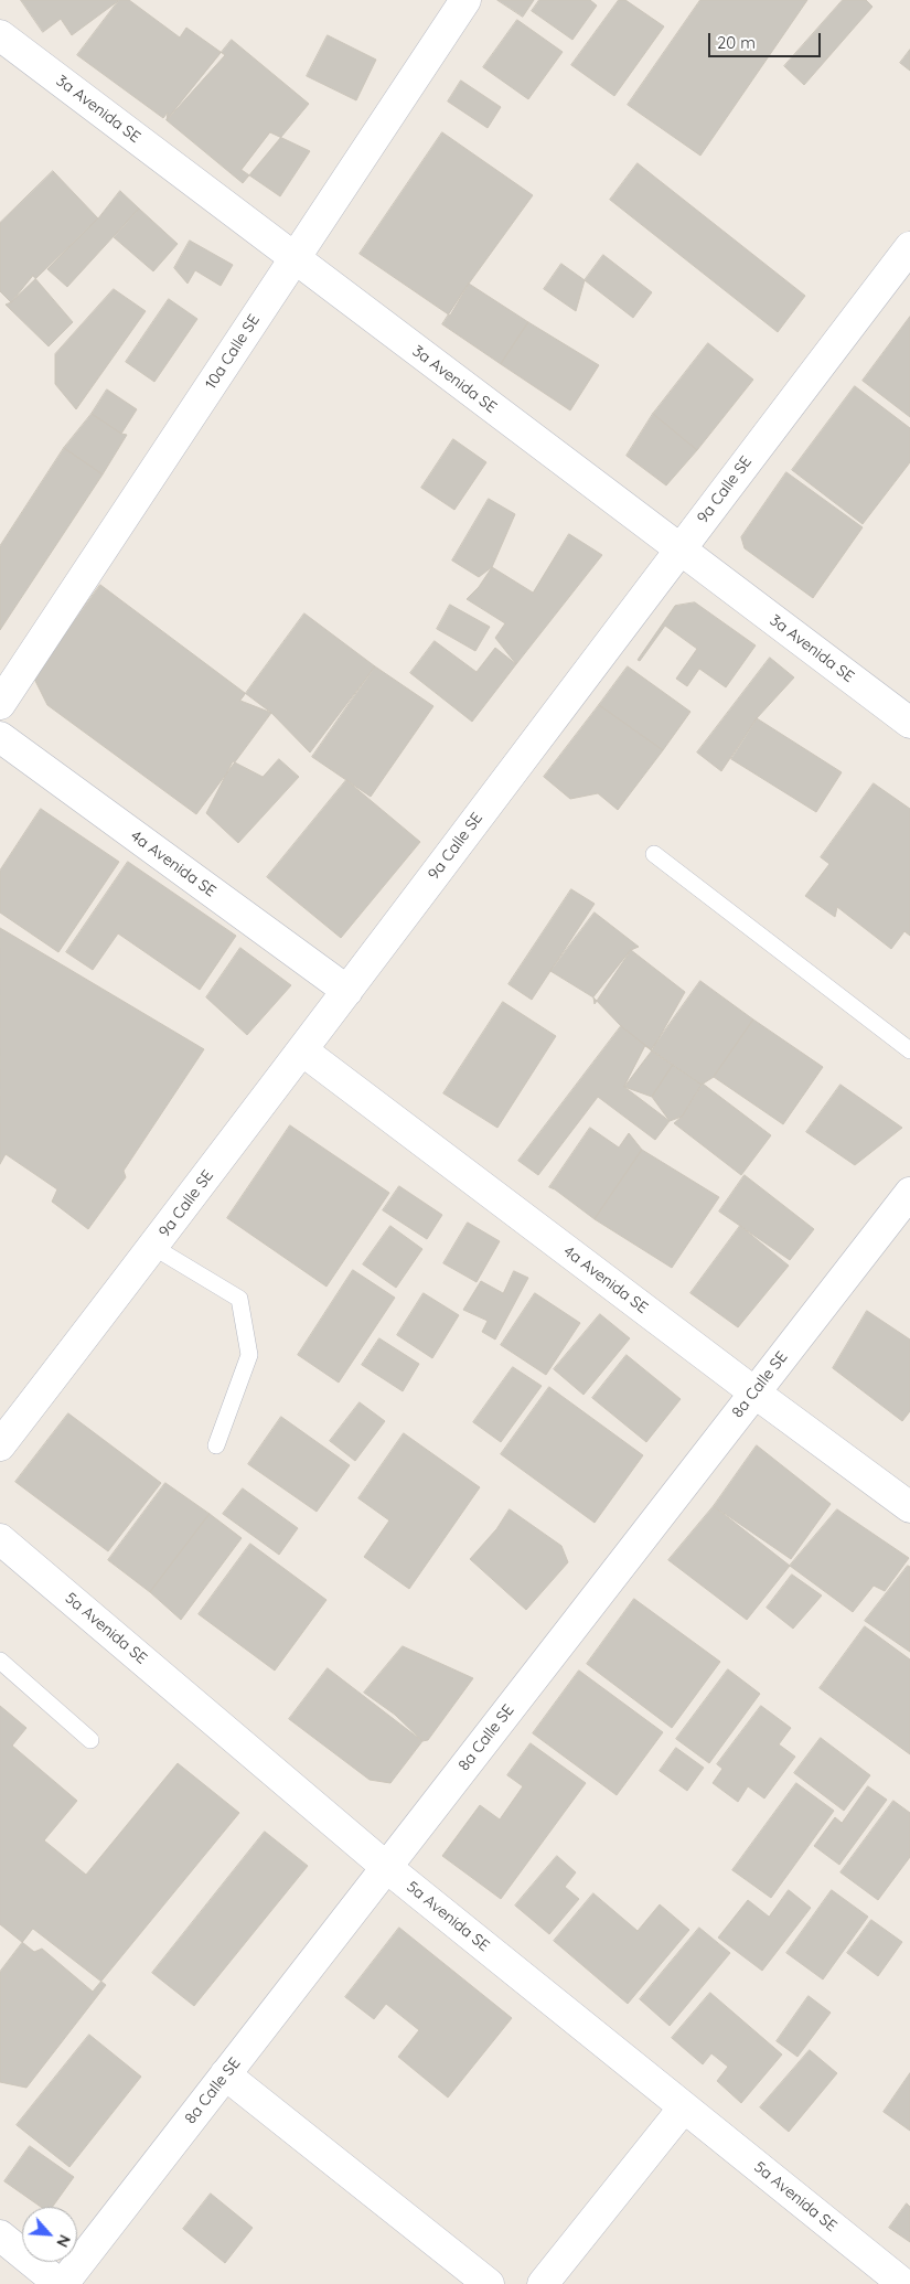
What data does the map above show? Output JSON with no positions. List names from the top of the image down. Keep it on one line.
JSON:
{"streets":{"street":["3a Avenida SE","10a Calle SE","9a Calle SE","4a Avenida SE","8a Calle SE","5a Avenida SE"]},"crossings":[["3a Avenida SE","10a Calle SE"],["3a Avenida SE","9a Calle SE"],["9a Calle SE","4a Avenida SE"],["4a Avenida SE","8a Calle SE"],["8a Calle SE","5a Avenida SE"]],"scale_bar":"20 m","north":"bottom right"}
